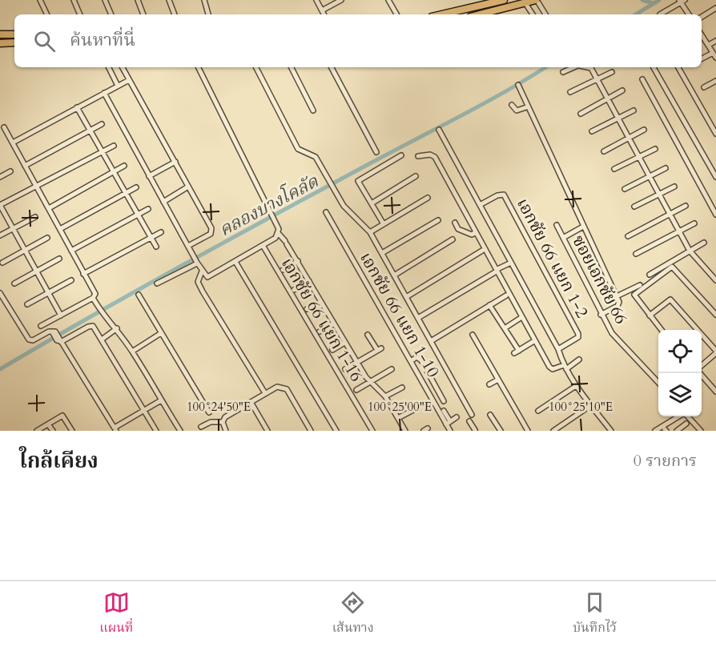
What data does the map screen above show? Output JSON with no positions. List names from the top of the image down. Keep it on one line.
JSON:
{"streets":{"street":["เอกชัย 66 แยก 1-2","ซอยเอกชัย 66","เอกชัย 66 แยก 1-10","เอกชัย 66 แยก 1-16"]},"water":["คลองบางโคลัด"],"page":{"search":"ค้นหาที่นี่","heading":["ใกล้เคียง","0 รายการ"],"nav":["แผนที่","เส้นทาง","บันทึกไว้"]},"coordinates":["100°24'50\"E","100°25'00\"E","100°25'10\"E"]}
